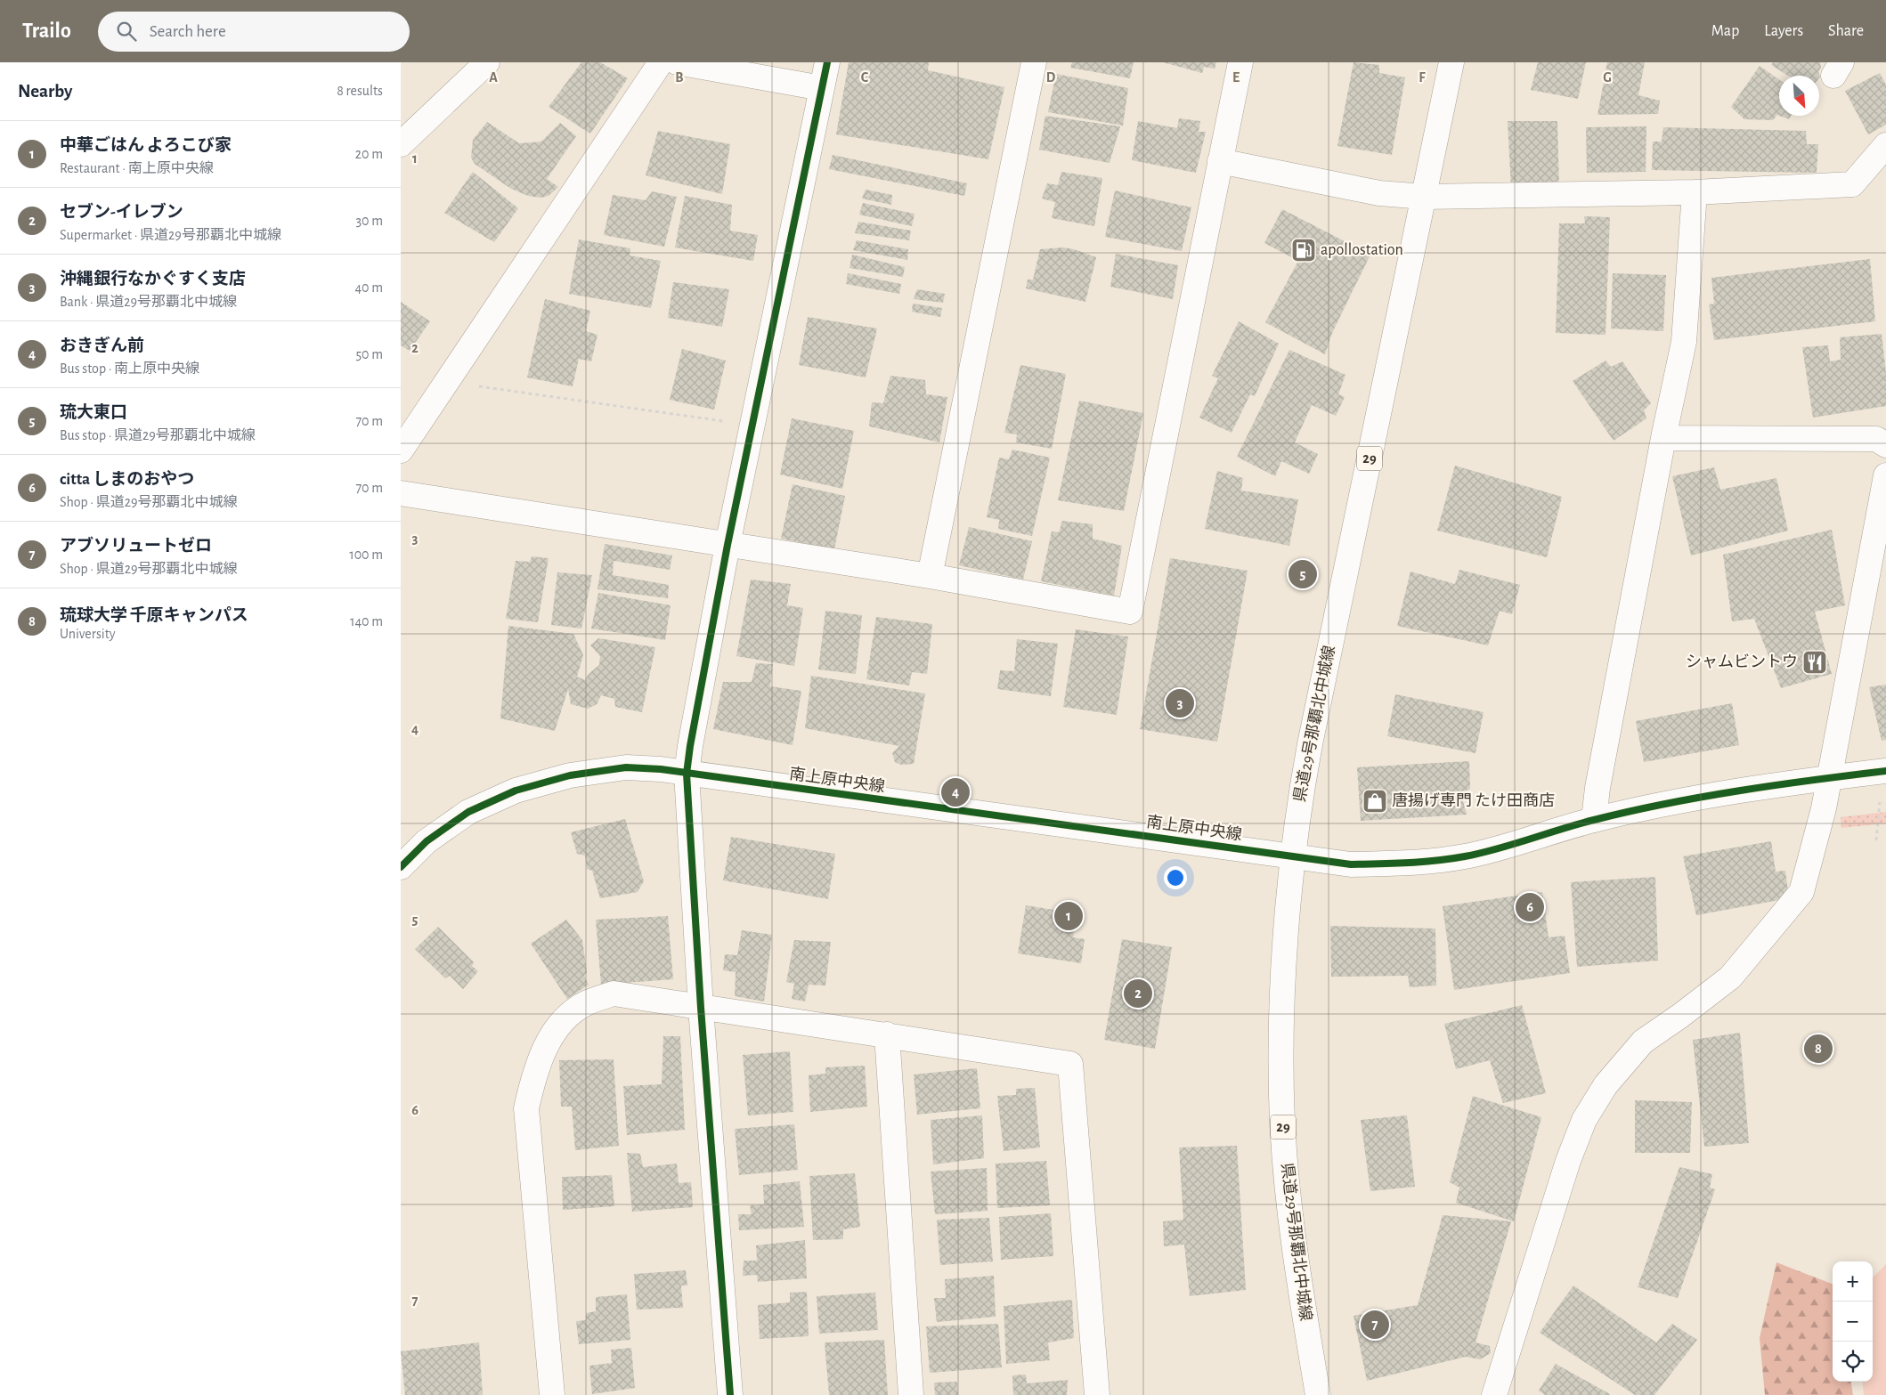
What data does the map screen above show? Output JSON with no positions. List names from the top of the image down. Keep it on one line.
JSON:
{"streets":{"street":["29","県道29号那覇北中城線","南上原中央線"]},"crossings":[["県道29号那覇北中城線","南上原中央線"]],"places":{"fuel station":["apollostation"],"restaurant":["シャムビントウ"],"shop":["唐揚げ専門 たけ田商店"]},"north":"bottom right","page":{"header":"Trailo","search":"Search here","nav":["Map","Layers","Share"],"heading":["Nearby","8 results"],"list":[{"mark":"1","name":"中華ごはん よろこび家","note":"Restaurant · 南上原中央線","value":"20 m"},{"mark":"2","name":"セブン-イレブン","note":"Supermarket · 県道29号那覇北中城線","value":"30 m"},{"mark":"3","name":"沖縄銀行なかぐすく支店","note":"Bank · 県道29号那覇北中城線","value":"40 m"},{"mark":"4","name":"おきぎん前","note":"Bus stop · 南上原中央線","value":"50 m"},{"mark":"5","name":"琉大東口","note":"Bus stop · 県道29号那覇北中城線","value":"70 m"},{"mark":"6","name":"citta しまのおやつ","note":"Shop · 県道29号那覇北中城線","value":"70 m"},{"mark":"7","name":"アブソリュートゼロ","note":"Shop · 県道29号那覇北中城線","value":"100 m"},{"mark":"8","name":"琉球大学 千原キャンパス","note":"University","value":"140 m"}],"pins":["5","3","4","6","1","2","8","7"],"map_buttons":["+","−"]},"grid":{"columns":["A","B","C","D","E","F","G"],"rows":["1","2","3","4","5","6","7"]}}
